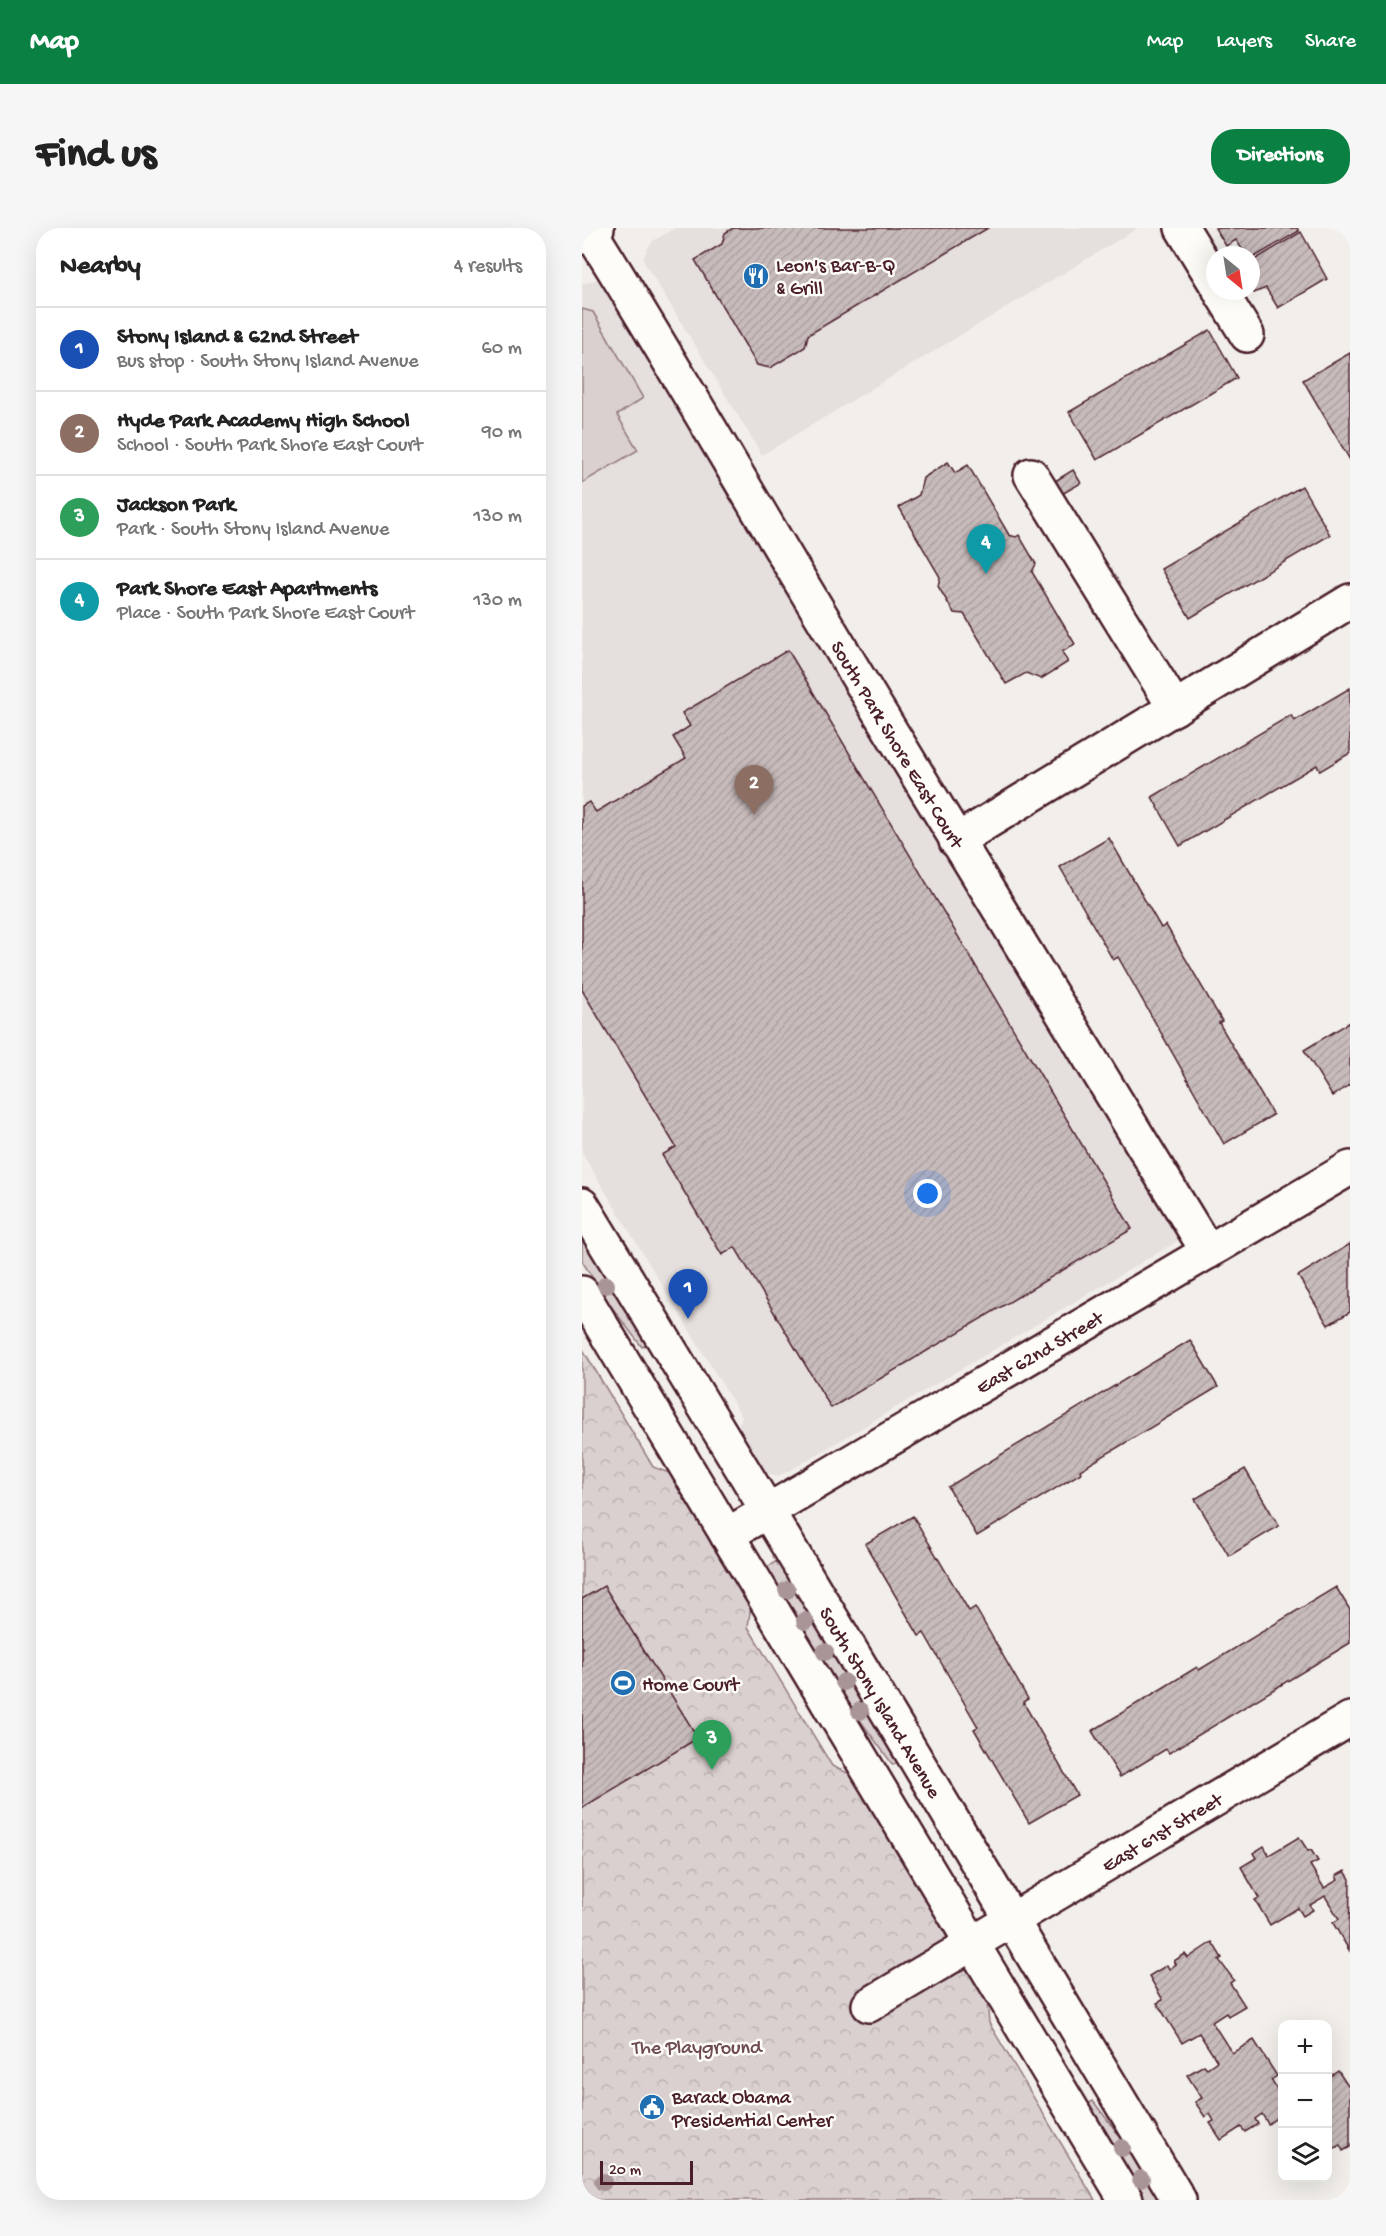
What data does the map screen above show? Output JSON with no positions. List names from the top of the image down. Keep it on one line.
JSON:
{"streets":{"street":["South Park Shore East Court","East 62nd Street","South Stony Island Avenue","East 61st Street"]},"crossings":[["South Park Shore East Court","East 62nd Street"],["East 62nd Street","South Stony Island Avenue"],["South Stony Island Avenue","East 61st Street"]],"parks":["The Playground"],"places":{"restaurant":["Leon's Bar-B-Q & Grill"],"sports":["Home Court"],"public building":["Barack Obama Presidential Center"]},"scale_bar":"20 m","north":"bottom right","page":{"header":"Map","nav":["Map","Layers","Share"],"buttons":"Directions","title":"Find us","heading":["Nearby","4 results"],"list":[{"mark":"1","name":"Stony Island & 62nd Street","note":"Bus stop · South Stony Island Avenue","value":"60 m"},{"mark":"2","name":"Hyde Park Academy High School","note":"School · South Park Shore East Court","value":"90 m"},{"mark":"3","name":"Jackson Park","note":"Park · South Stony Island Avenue","value":"130 m"},{"mark":"4","name":"Park Shore East Apartments","note":"Place · South Park Shore East Court","value":"130 m"}],"pins":["4","2","1","3"],"map_buttons":["+","−"],"scale":"20 m"}}
